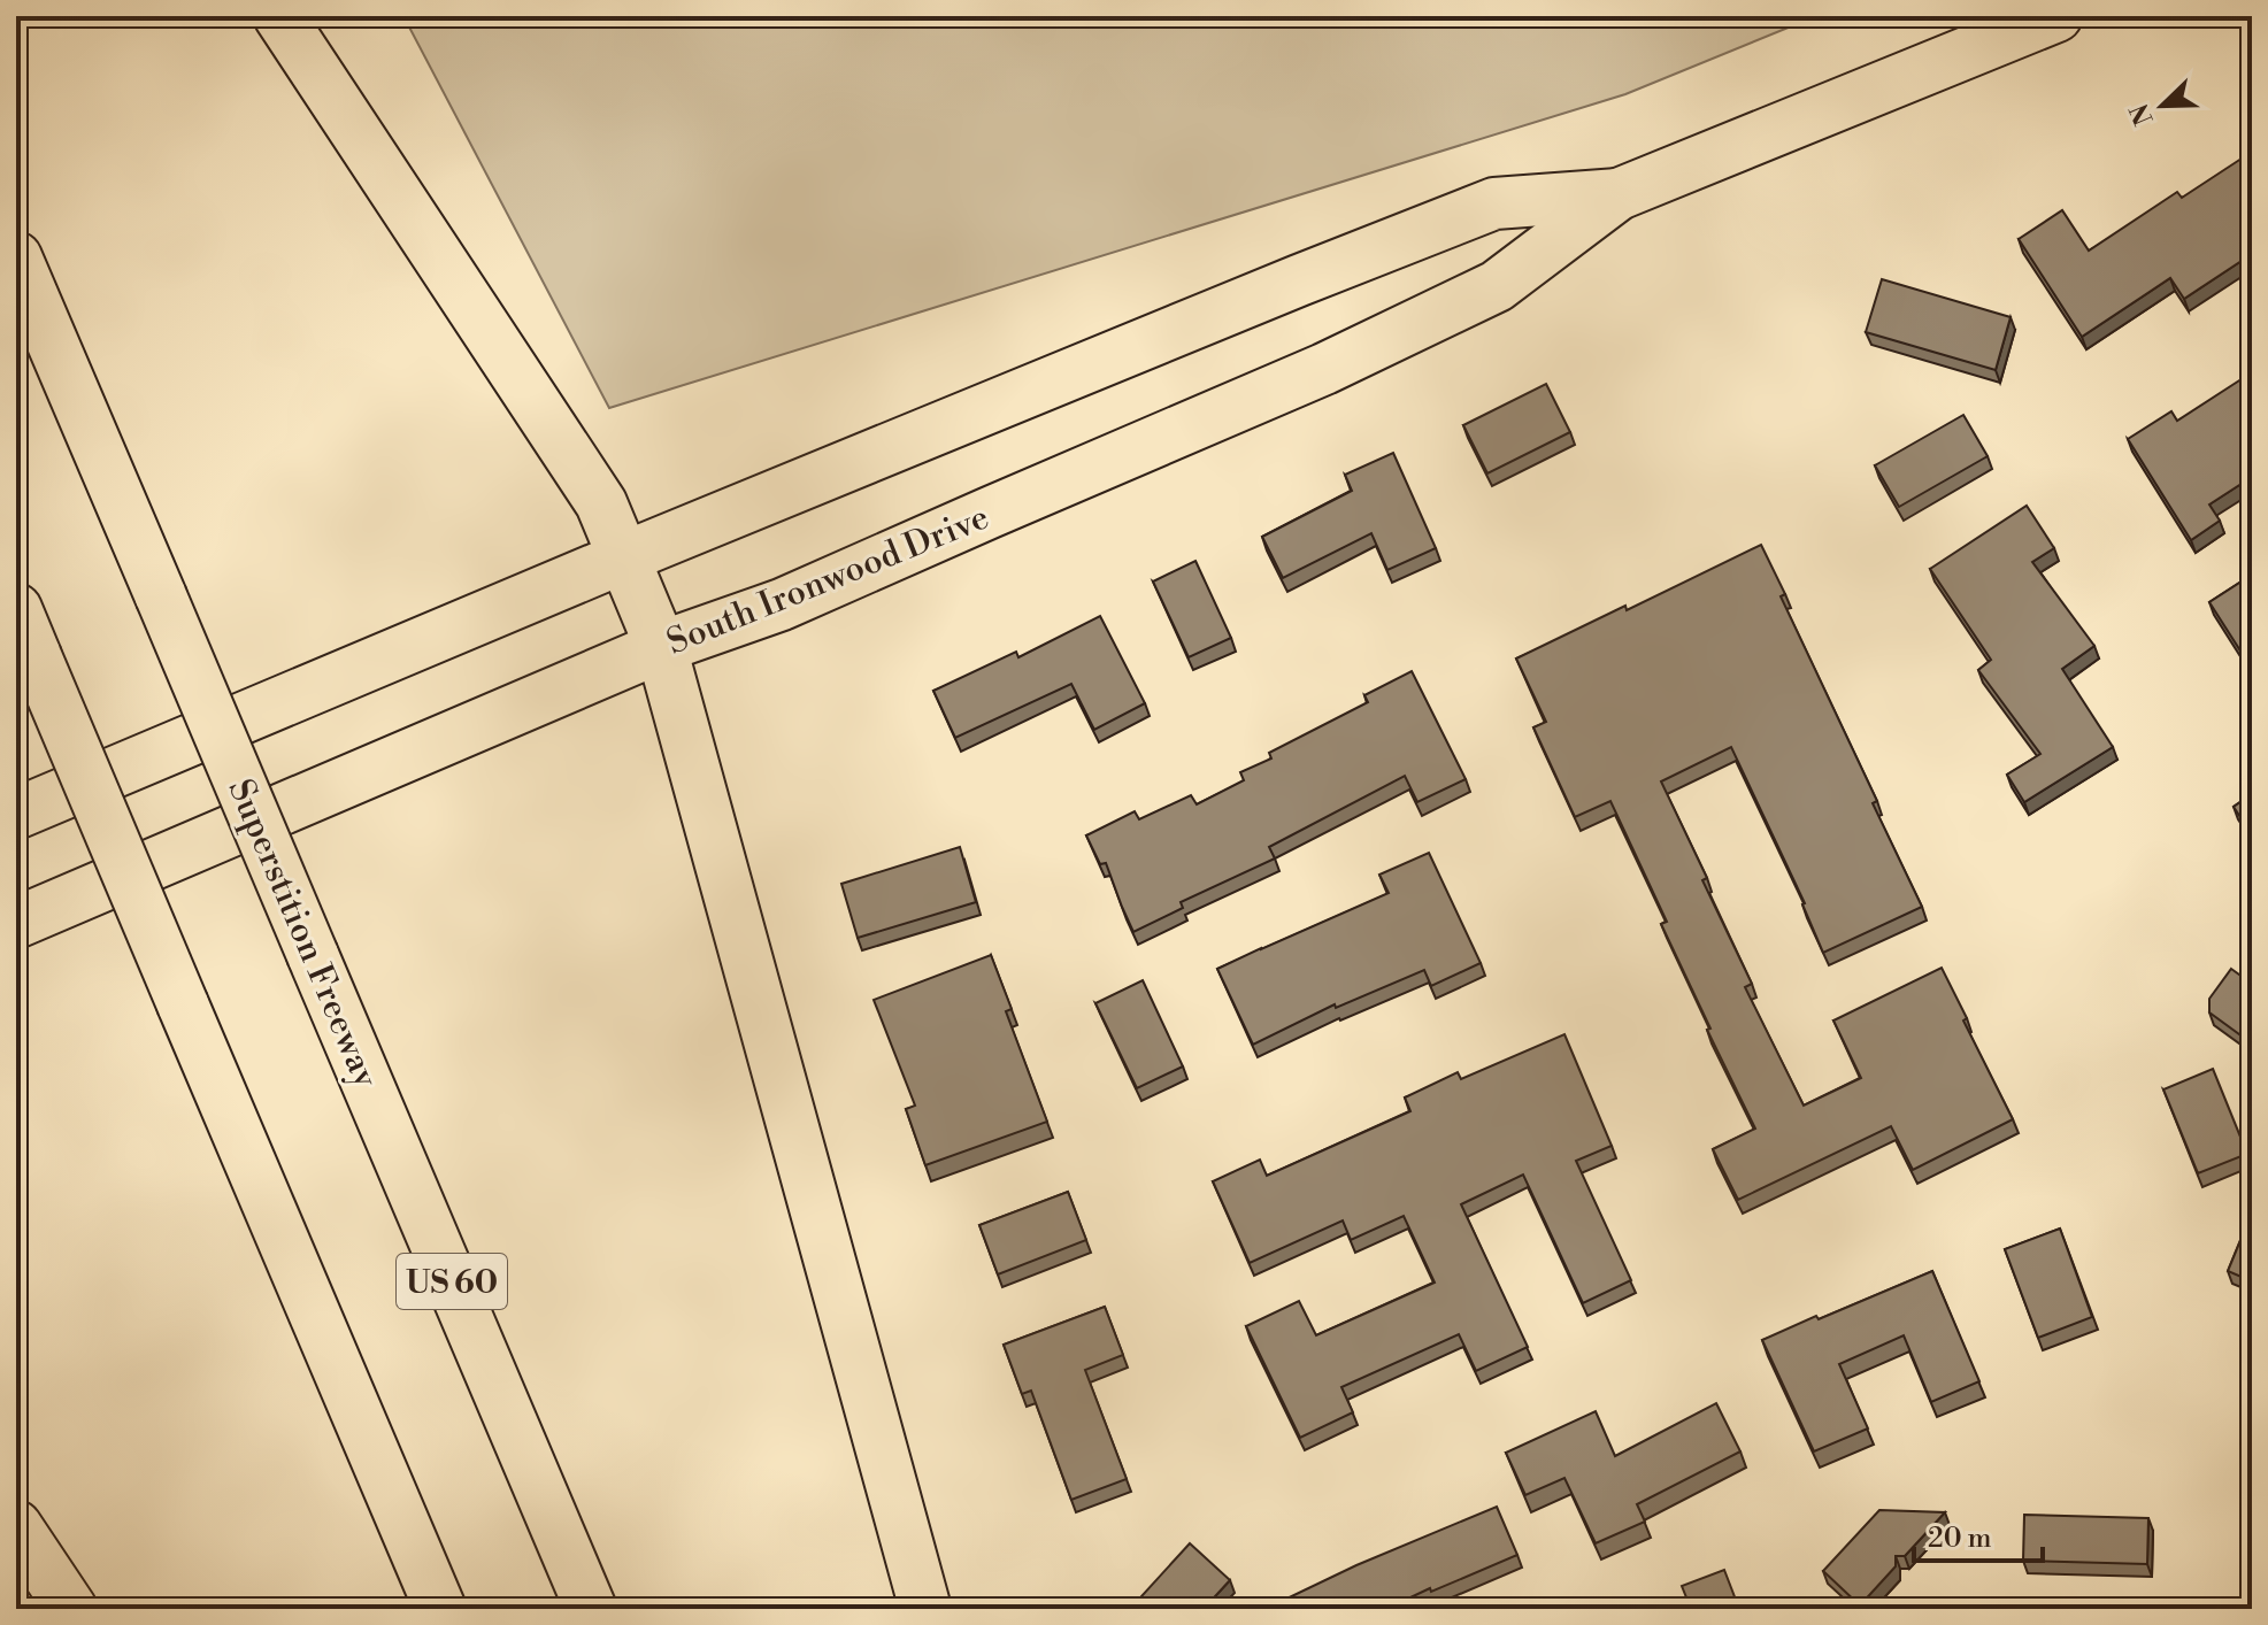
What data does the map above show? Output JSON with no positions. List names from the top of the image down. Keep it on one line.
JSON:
{"streets":{"main road":["South Ironwood Drive","Superstition Freeway","US 60"]},"scale_bar":"20 m","north":"bottom left"}
